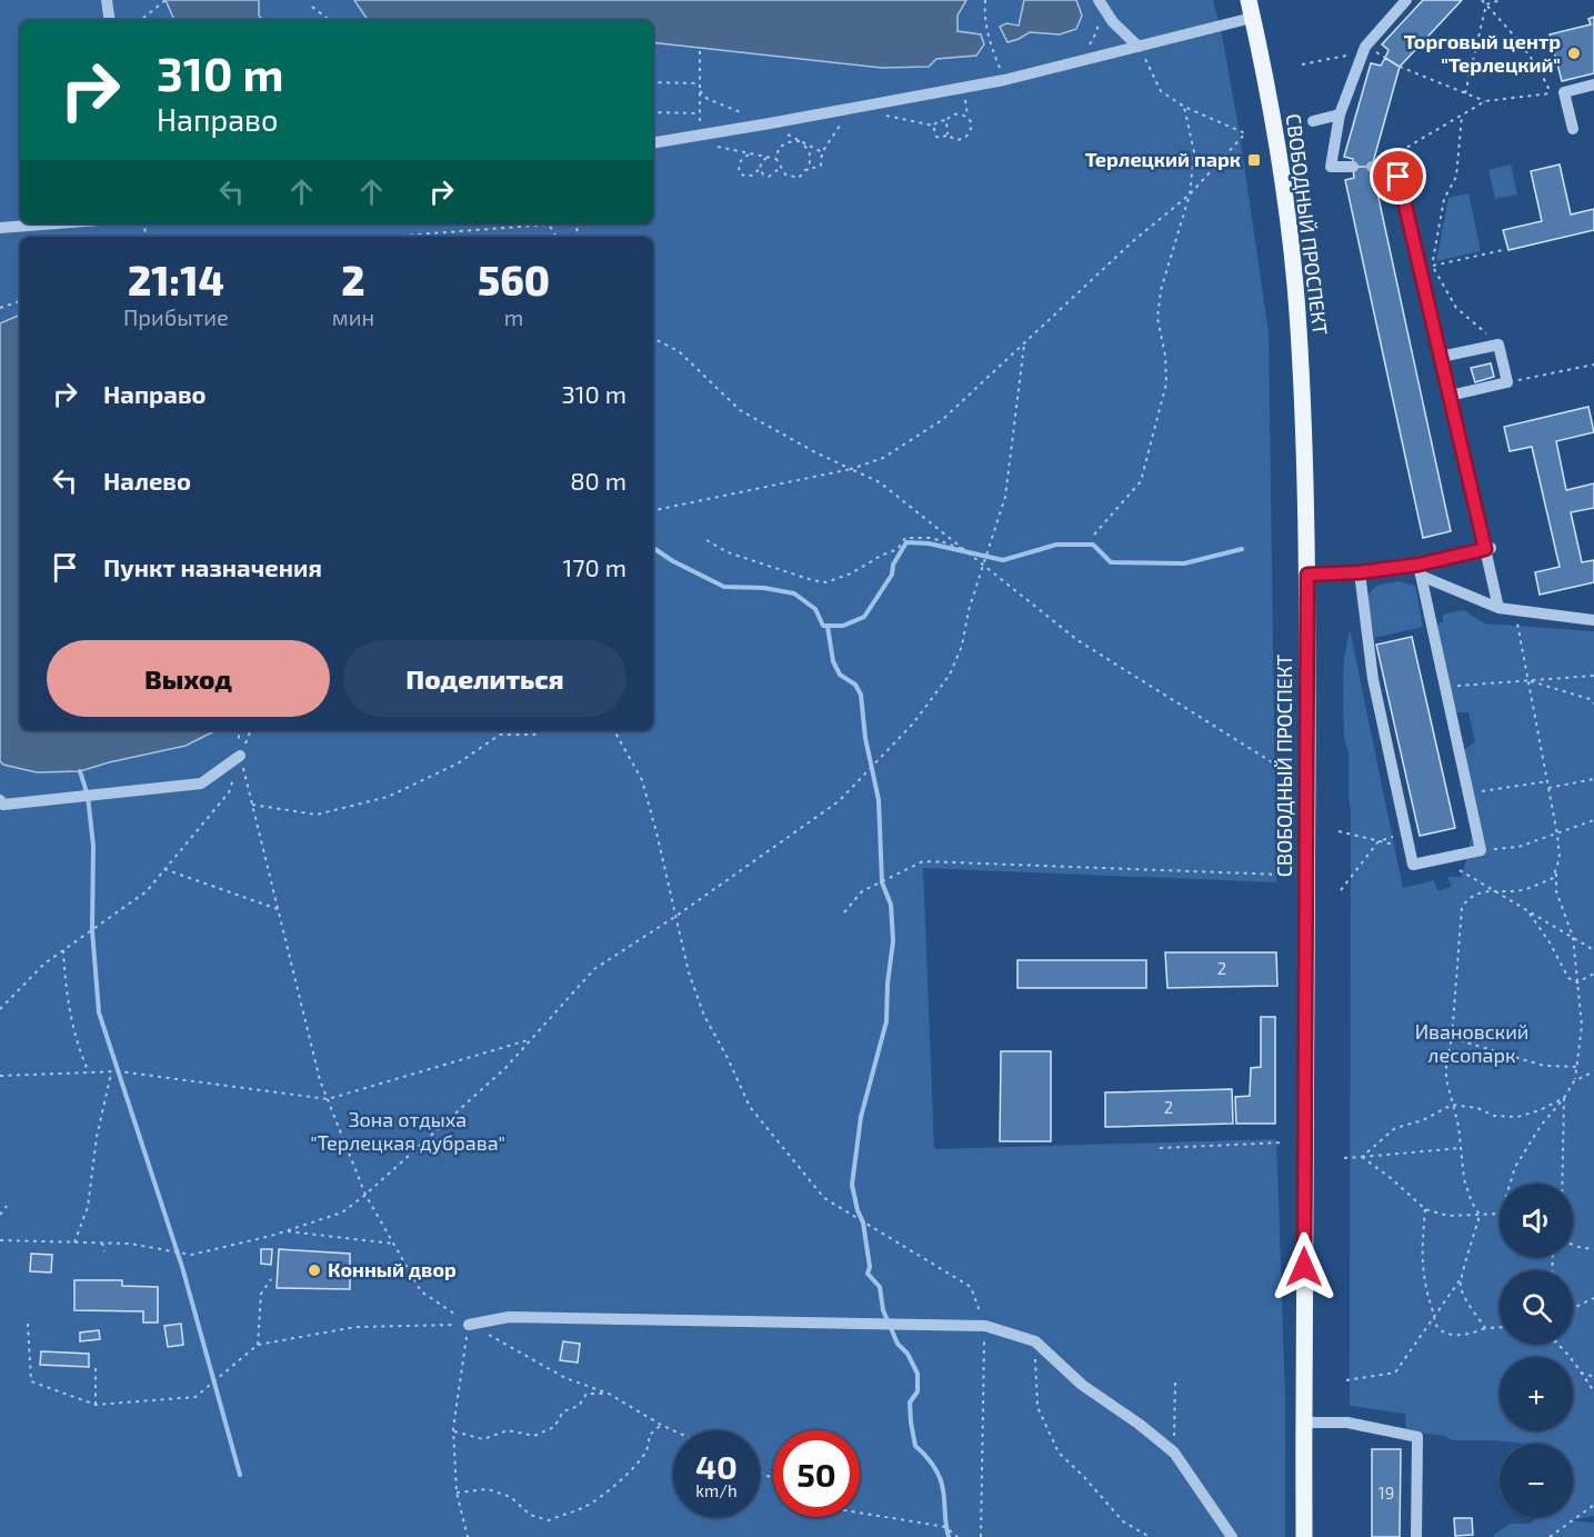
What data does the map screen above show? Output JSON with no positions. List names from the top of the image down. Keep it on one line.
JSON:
{"streets":{"main road":["СВОБОДНЫЙ ПРОСПЕКТ"]},"parks":["Ивановский лесопарк","Зона отдыха \"Терлецкая дубрава\""],"places":{"other":["Торговый центр \"Терлецкий\"","Конный двор"],"transit":["Терлецкий парк"]},"house_numbers":["2","2","19"],"page":{"turn":["310 m","Направо"],"eta":["21:14","Прибытие","2","мин","560","m"],"list":[{"name":"Направо","value":"310 m"},{"name":"Налево","value":"80 m"},{"name":"Пункт назначения","value":"170 m"}],"buttons":["Выход","Поделиться"],"map_buttons":["+","−"],"speed":"40 km/h","limit":"50"}}
